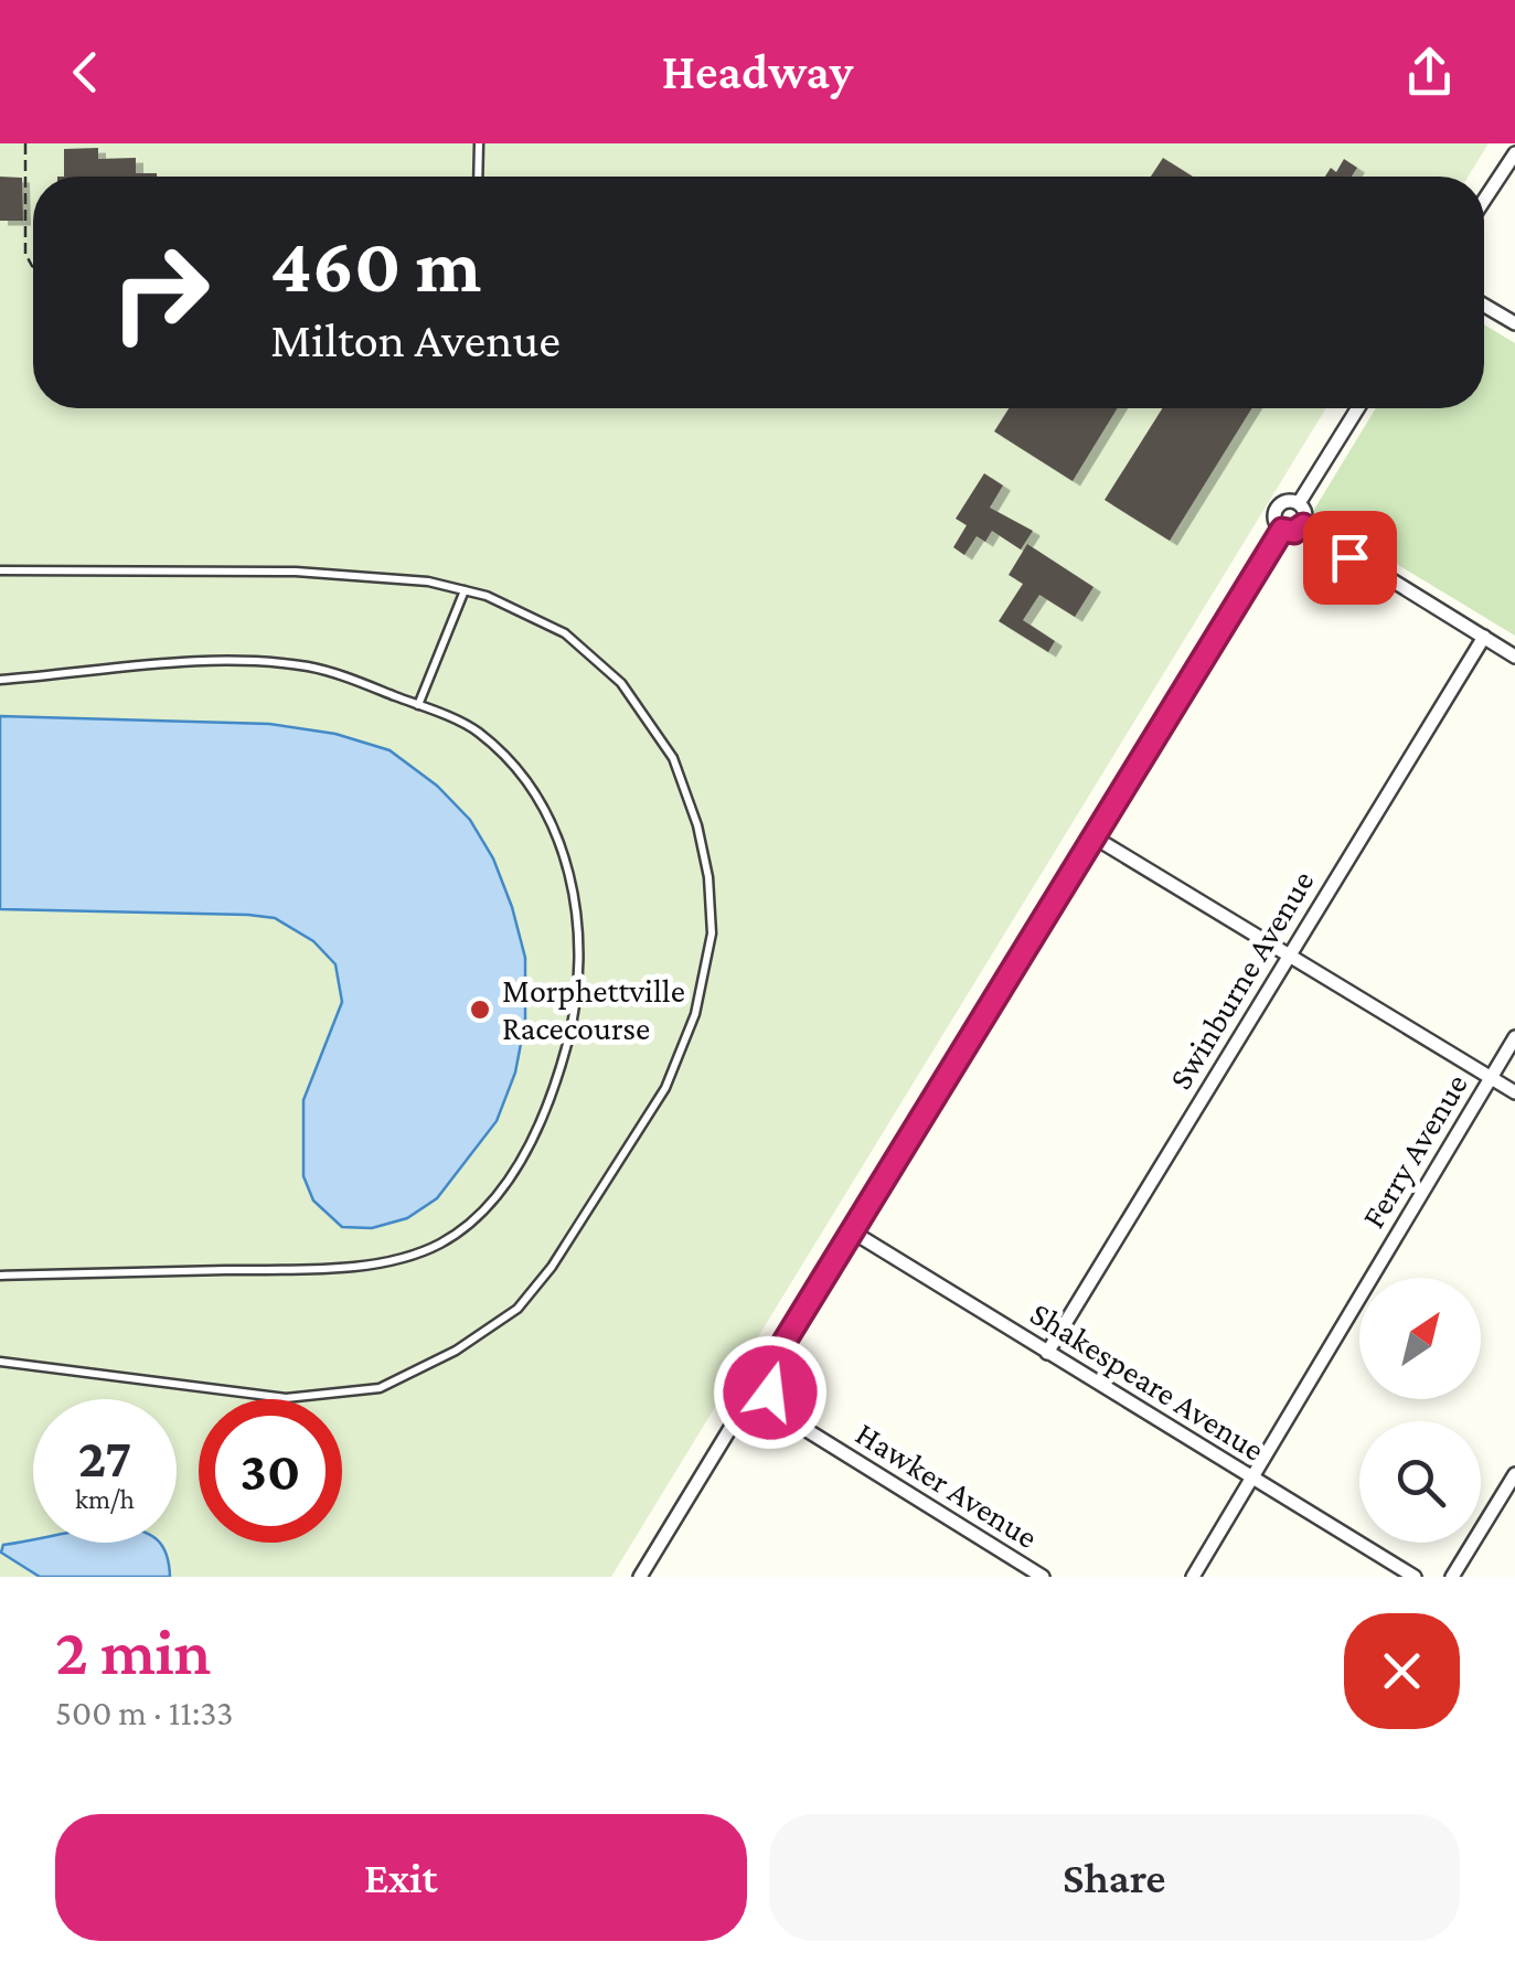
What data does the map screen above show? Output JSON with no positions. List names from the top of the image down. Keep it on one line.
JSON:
{"streets":{"street":["Swinburne Avenue","Ferry Avenue","Shakespeare Avenue","Hawker Avenue"]},"crossings":[["Swinburne Avenue","Shakespeare Avenue"],["Ferry Avenue","Shakespeare Avenue"]],"places":["Morphettville Racecourse"],"north":"top right","page":{"header":"Headway","turn":["460 m","Milton Avenue"],"speed":"27 km/h","limit":"30","heading":["2 min","500 m · 11:33"],"buttons":["Exit","Share"]}}
